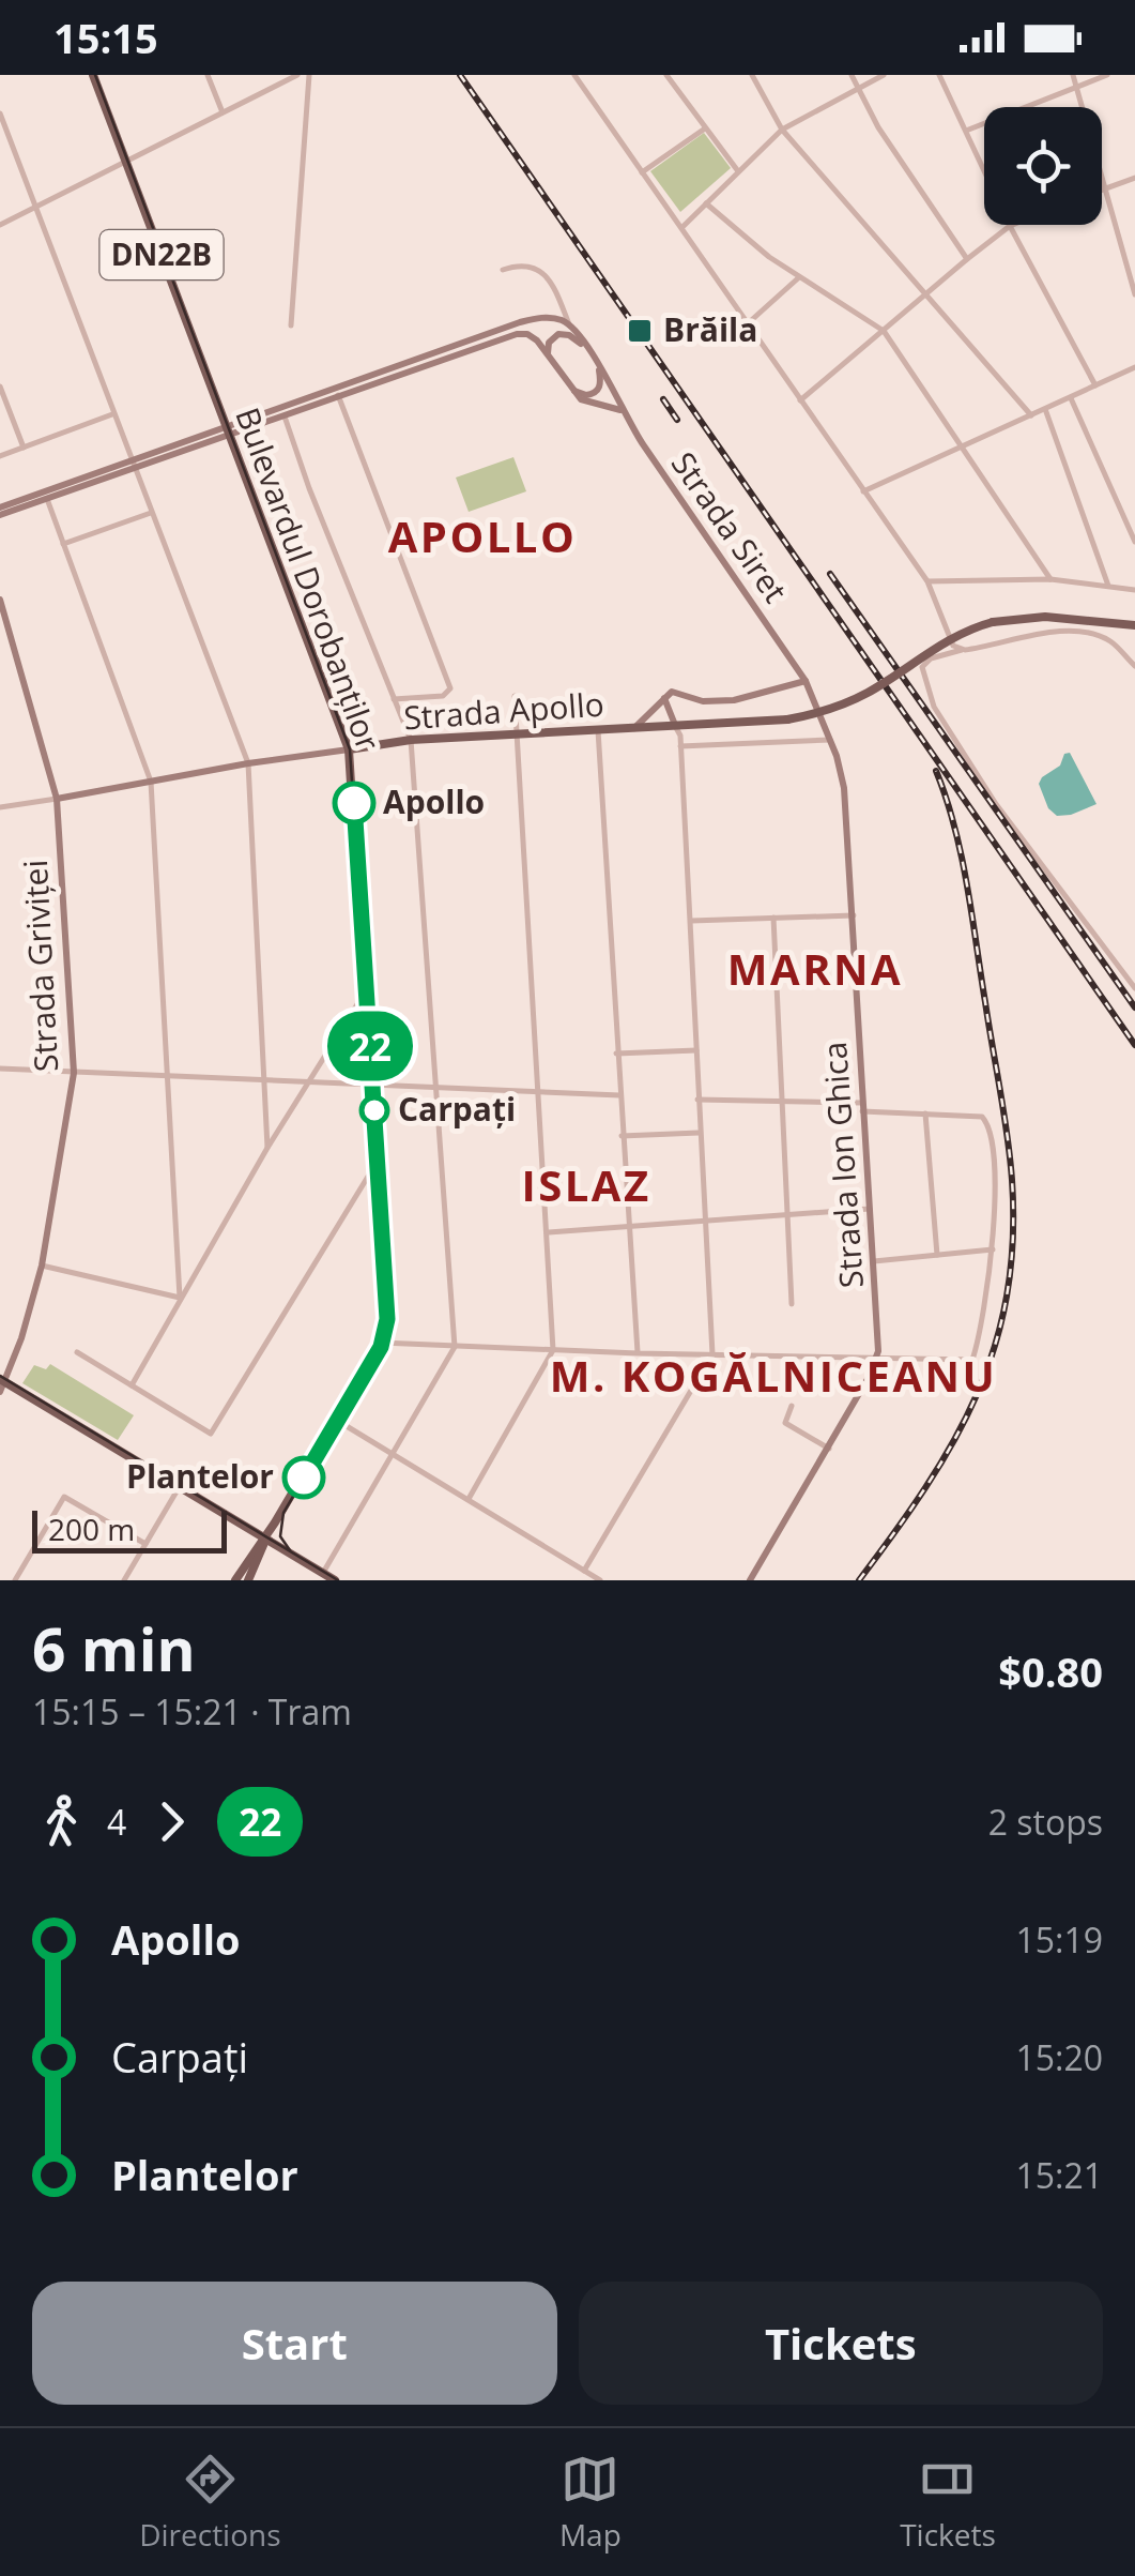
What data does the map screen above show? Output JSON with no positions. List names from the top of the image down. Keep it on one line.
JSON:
{"streets":{"main road":["DN22B","Bulevardul Dorobanților","Strada Apollo"],"street":["Strada Siret","Strada Griviței","Strada Ion Ghica"]},"crossings":[["Strada Siret","Strada Ion Ghica"],["Bulevardul Dorobanților","Strada Apollo"],["Strada Apollo","Strada Griviței"]],"districts":["APOLLO","MARNA","ISLAZ","M. KOGĂLNICEANU"],"places":{"transit":["Brăila"],"other":["Apollo","Carpați","Plantelor"]},"lines":["tram line 22"],"scale_bar":"200 m","page":{"status":"15:15","on_map":"22","scale":"200 m","heading":["6 min","15:15 – 15:21 · Tram","$0.80"],"legs":["4","22","2 stops"],"list":[{"name":"Apollo","value":"15:19"},{"name":"Carpați","value":"15:20"},{"name":"Plantelor","value":"15:21"}],"buttons":["Start","Tickets"],"tabs":["Directions","Map","Tickets"]}}
